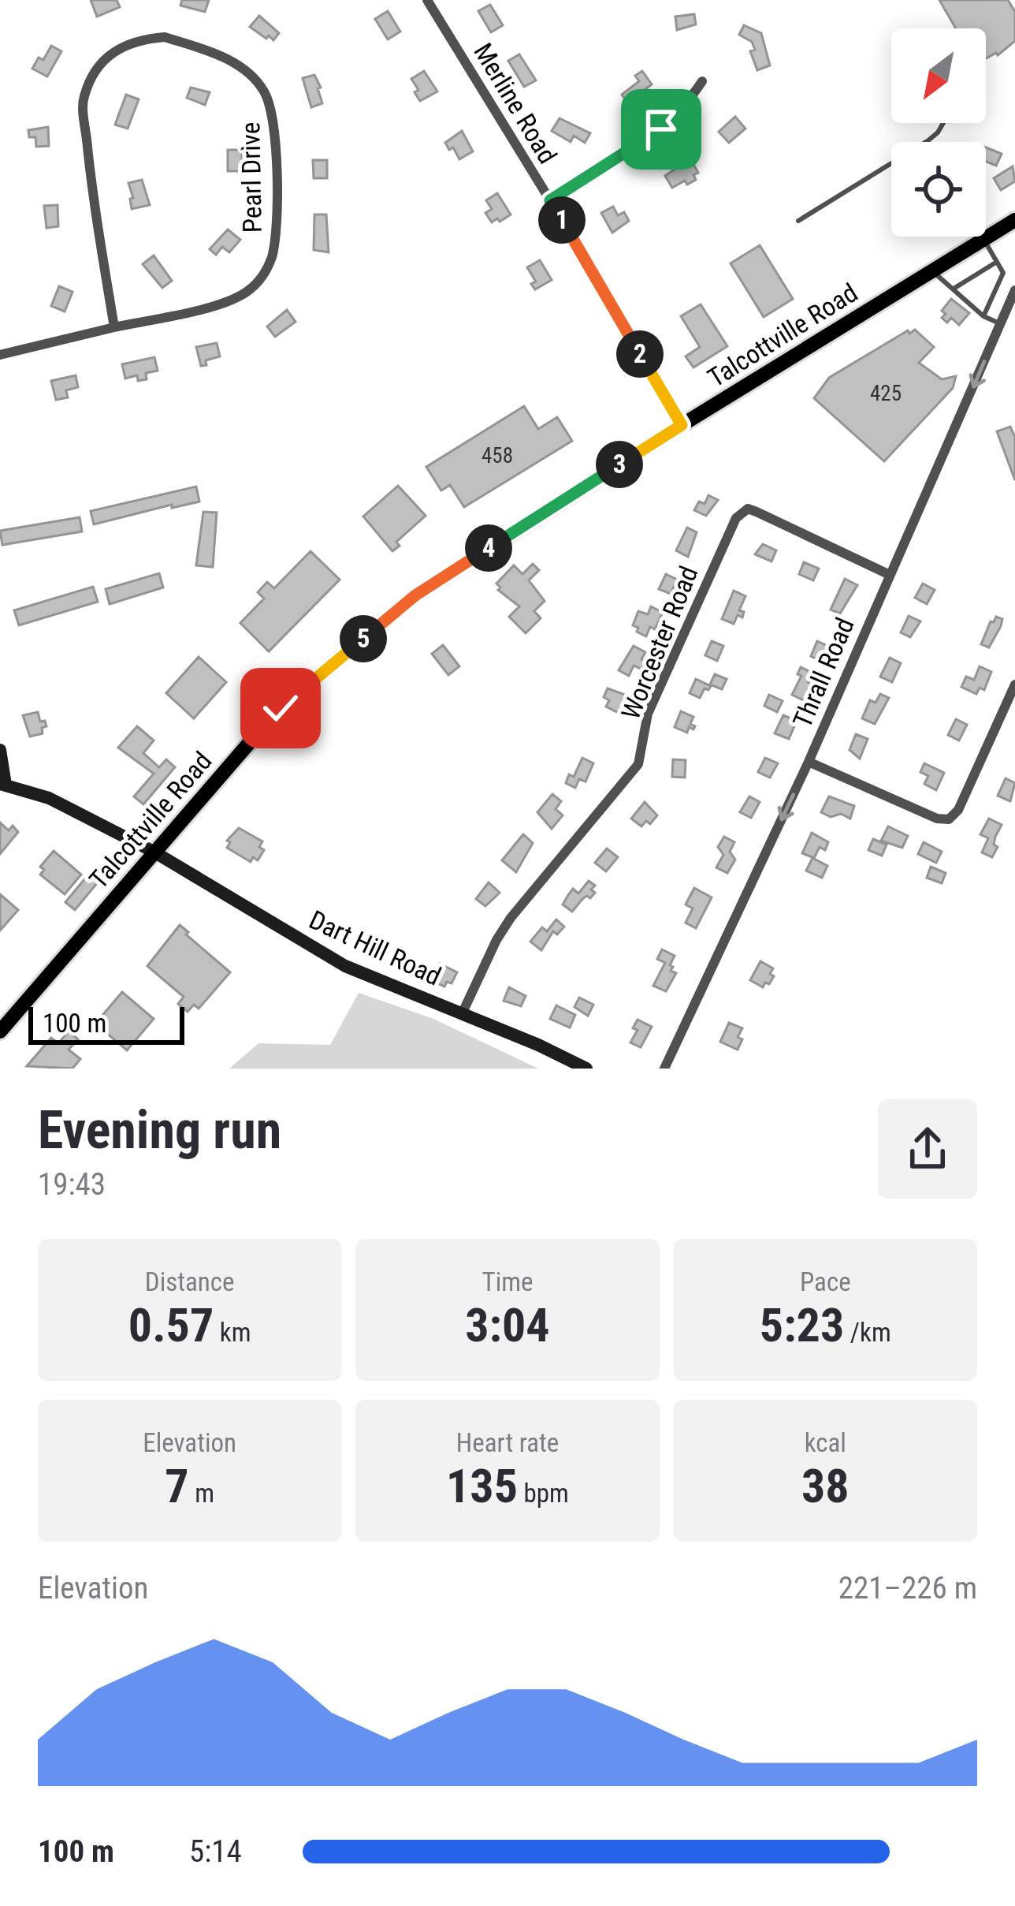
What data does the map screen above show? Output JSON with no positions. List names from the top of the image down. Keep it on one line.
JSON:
{"streets":{"main road":["Talcottville Road","Dart Hill Road"],"street":["Merline Road","Pearl Drive","Worcester Road","Thrall Road"]},"crossings":[["Merline Road","Talcottville Road"],["Talcottville Road","Dart Hill Road"],["Worcester Road","Thrall Road"],["Worcester Road","Dart Hill Road"]],"one_way":["Thrall Road"],"house_numbers":["425","458"],"scale_bar":"100 m","north":"bottom left","page":{"pins":["1","2","3","4","5"],"scale":"100 m","heading":["Evening run","19:43"],"stats":[["Distance","0.57 km"],["Time","3:04"],["Pace","5:23 /km"],["Elevation","7 m"],["Heart rate","135 bpm"],["kcal","38"]],"chart":["Elevation","221–226 m"],"list":[{"name":"100 m","note":"5:14"}]}}
